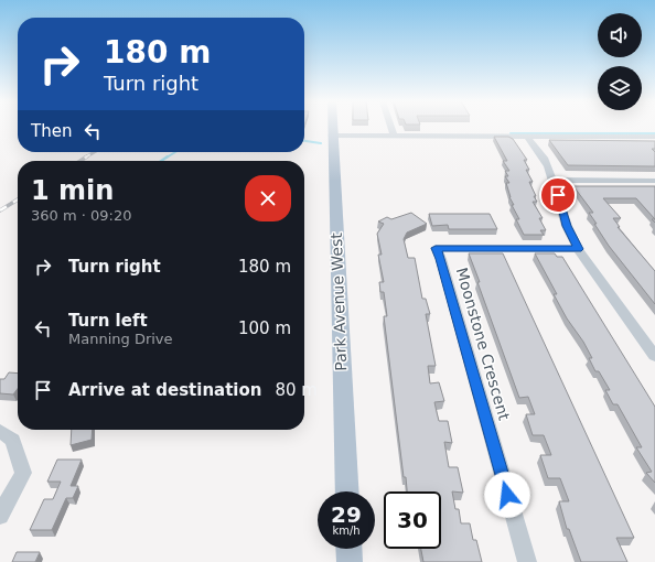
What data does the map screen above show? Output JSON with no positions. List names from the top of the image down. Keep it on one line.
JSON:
{"streets":{"main road":["Park Avenue West"],"street":["Moonstone Crescent"]},"page":{"turn":["180 m","Turn right"],"then":"Then","heading":["1 min","360 m · 09:20"],"list":[{"name":"Turn right","value":"180 m"},{"name":"Turn left","note":"Manning Drive","value":"100 m"},{"name":"Arrive at destination","value":"80 m"}],"speed":"29 km/h","limit":"30"}}
